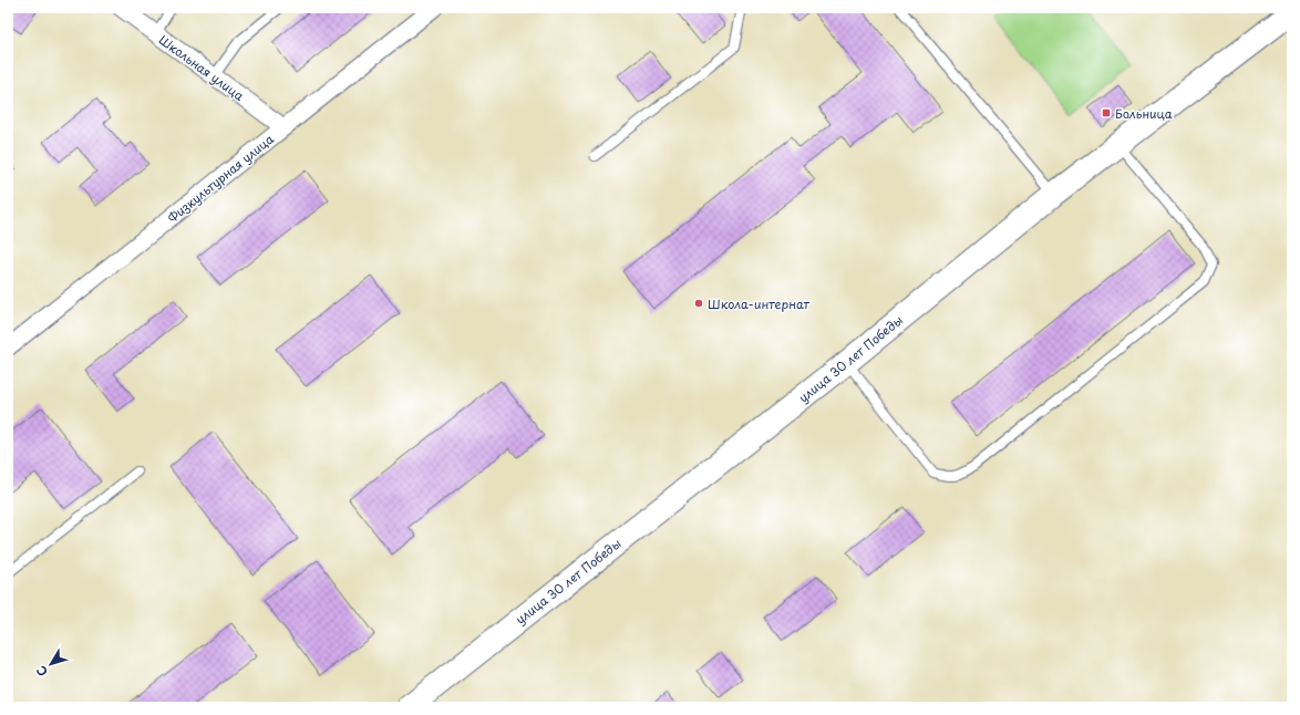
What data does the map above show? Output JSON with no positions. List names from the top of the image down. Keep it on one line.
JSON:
{"streets":{"main road":["улица 30 лет Победы"],"street":["Школьная улица","Физкультурная улица"]},"crossings":[["Школьная улица","Физкультурная улица"]],"places":{"transit":["Больница"],"other":["Школа-интернат"]},"north":"bottom left"}
